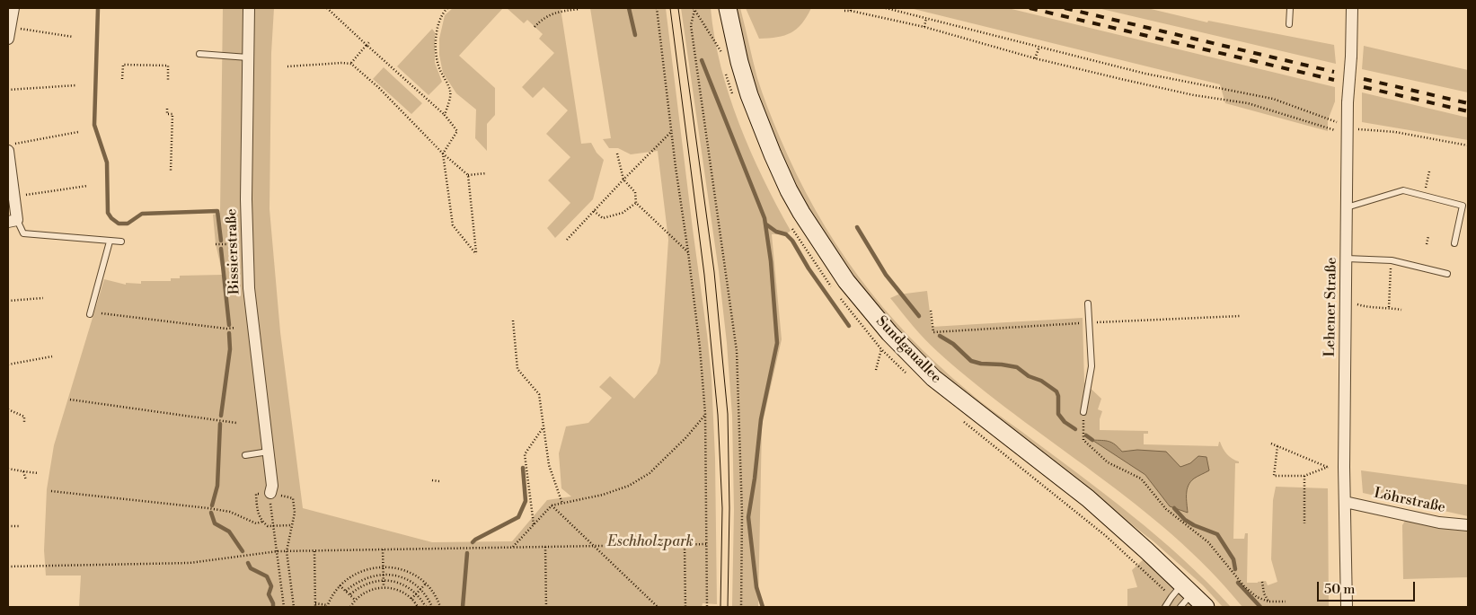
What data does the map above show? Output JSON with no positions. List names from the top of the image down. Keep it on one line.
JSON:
{"streets":{"street":["Bissierstraße","Lehener Straße","Sundgauallee","Löhrstraße"]},"crossings":[["Lehener Straße","Löhrstraße"]],"parks":["Eschholzpark"],"scale_bar":"50 m"}
